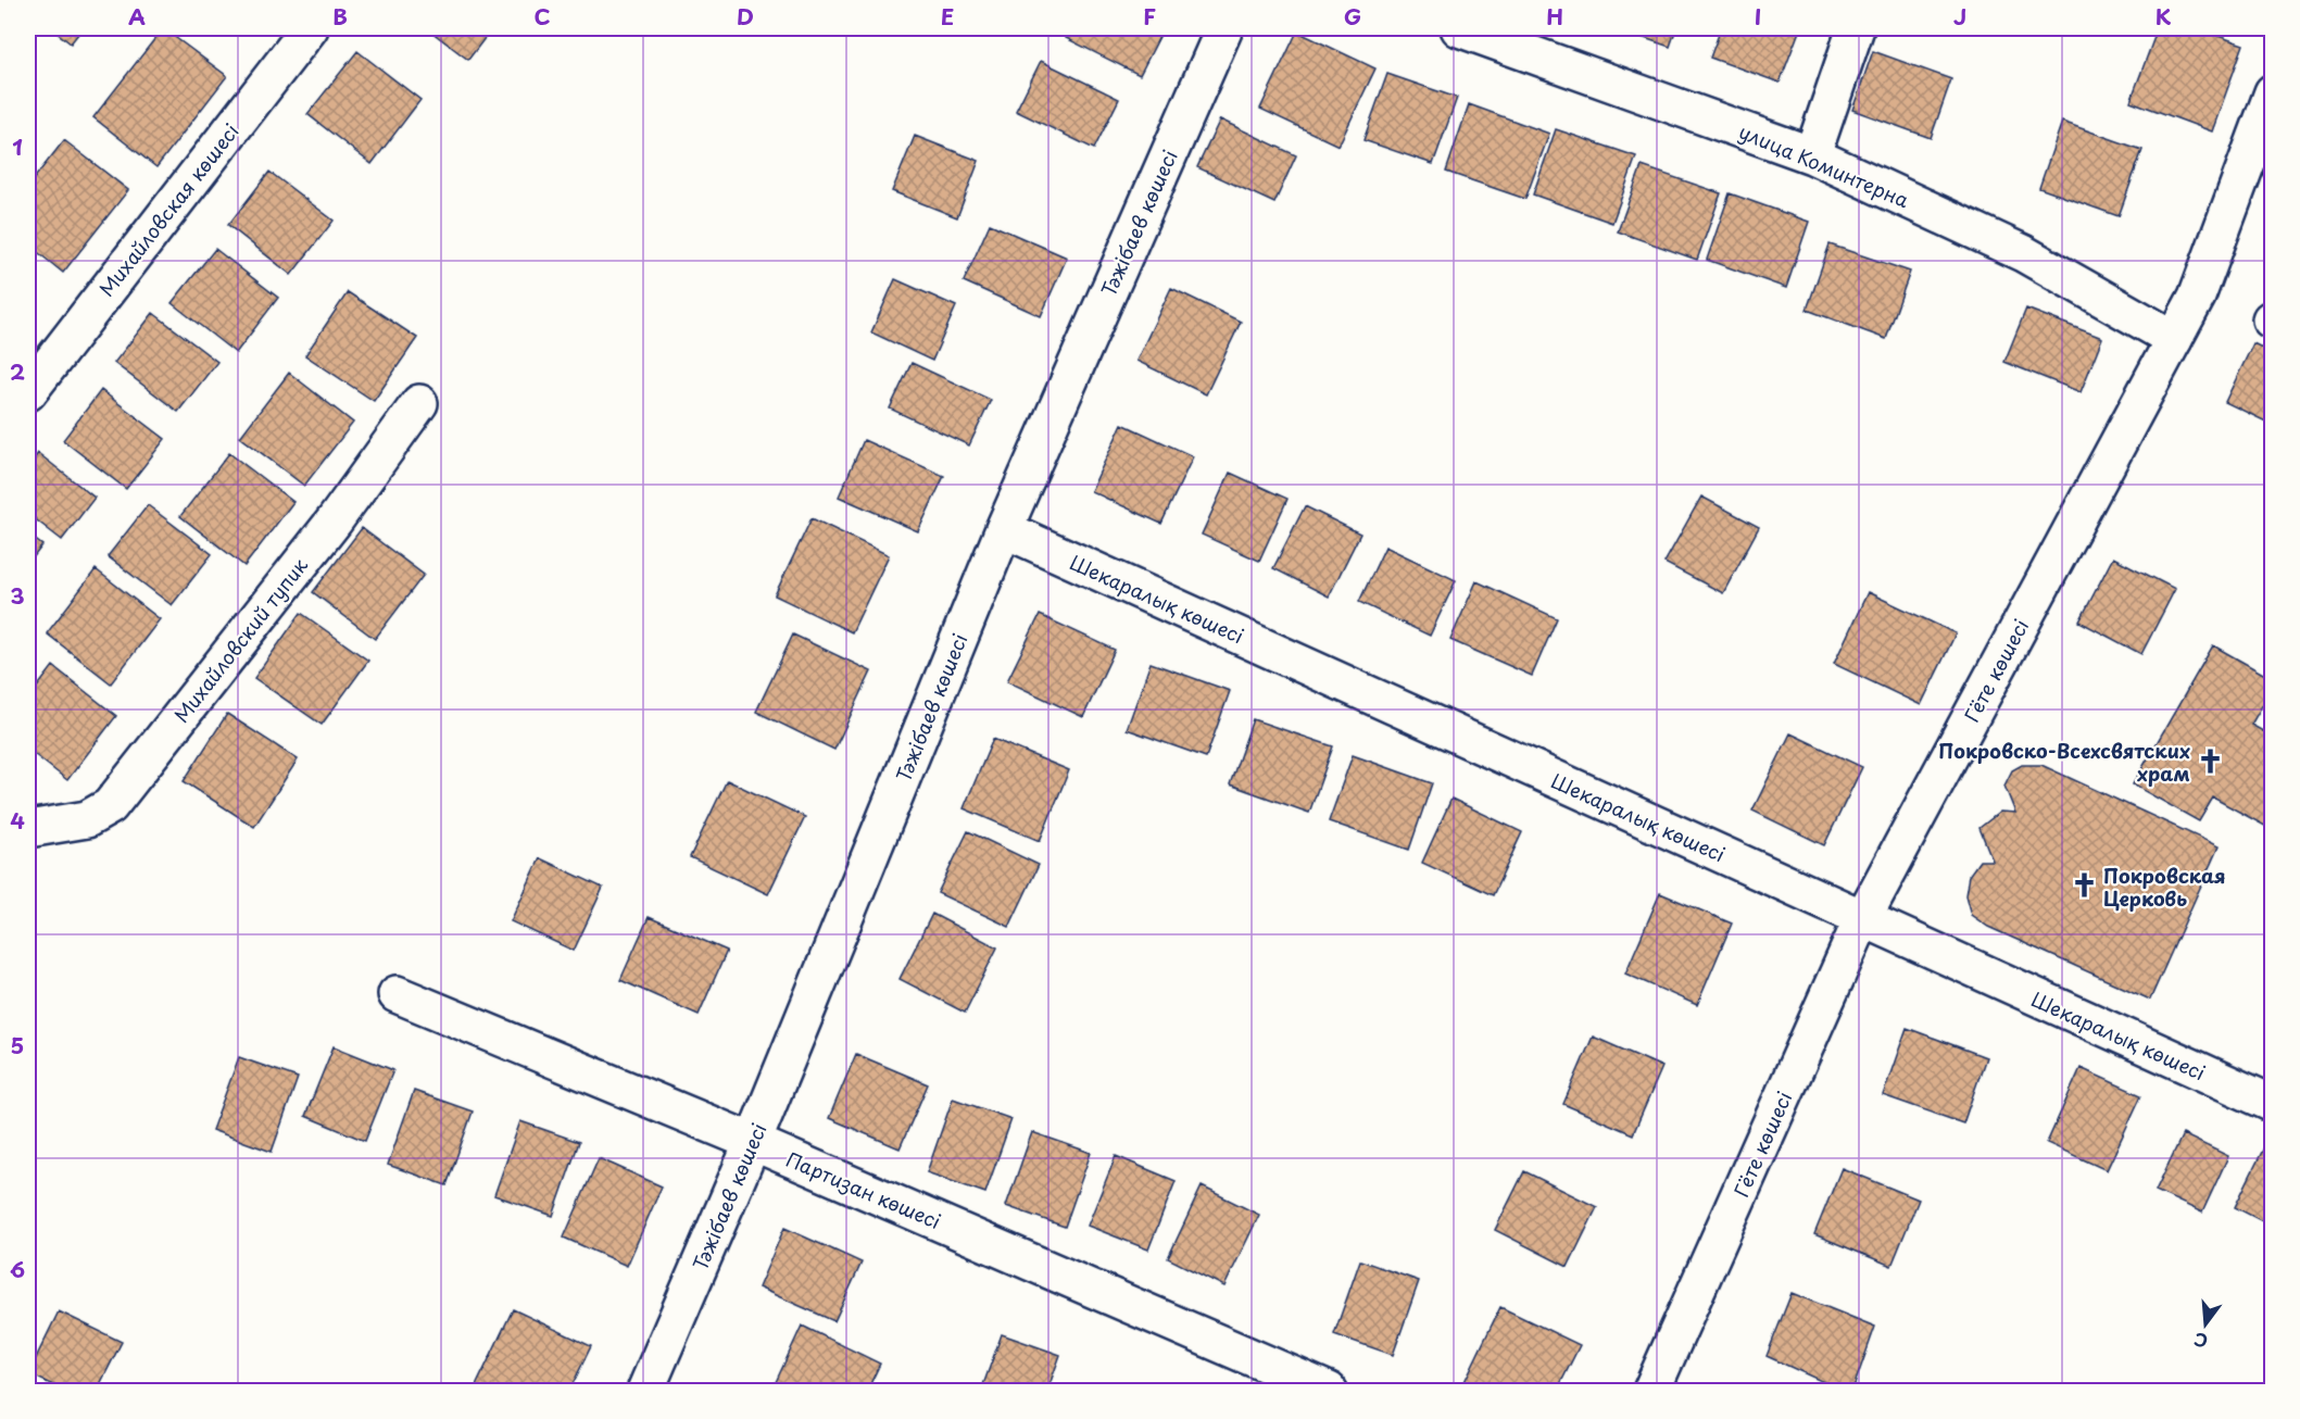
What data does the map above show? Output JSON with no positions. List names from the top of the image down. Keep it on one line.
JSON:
{"streets":{"street":["улица Коминтерна","Михайловская көшесі","Тәжібаев көшесі","Шекаралық көшесі","Михайловский тупик","Гёте көшесі","Партизан көшесі"]},"crossings":[["улица Коминтерна","Гёте көшесі"],["Тәжібаев көшесі","Шекаралық көшесі"],["Тәжібаев көшесі","Партизан көшесі"],["Шекаралық көшесі","Гёте көшесі"]],"places":{"church":["Покровско-Всехсвятских храм","Покровская Церковь"]},"north":"bottom","grid":{"columns":["A","B","C","D","E","F","G","H","I","J","K"],"rows":["1","2","3","4","5","6"]}}
